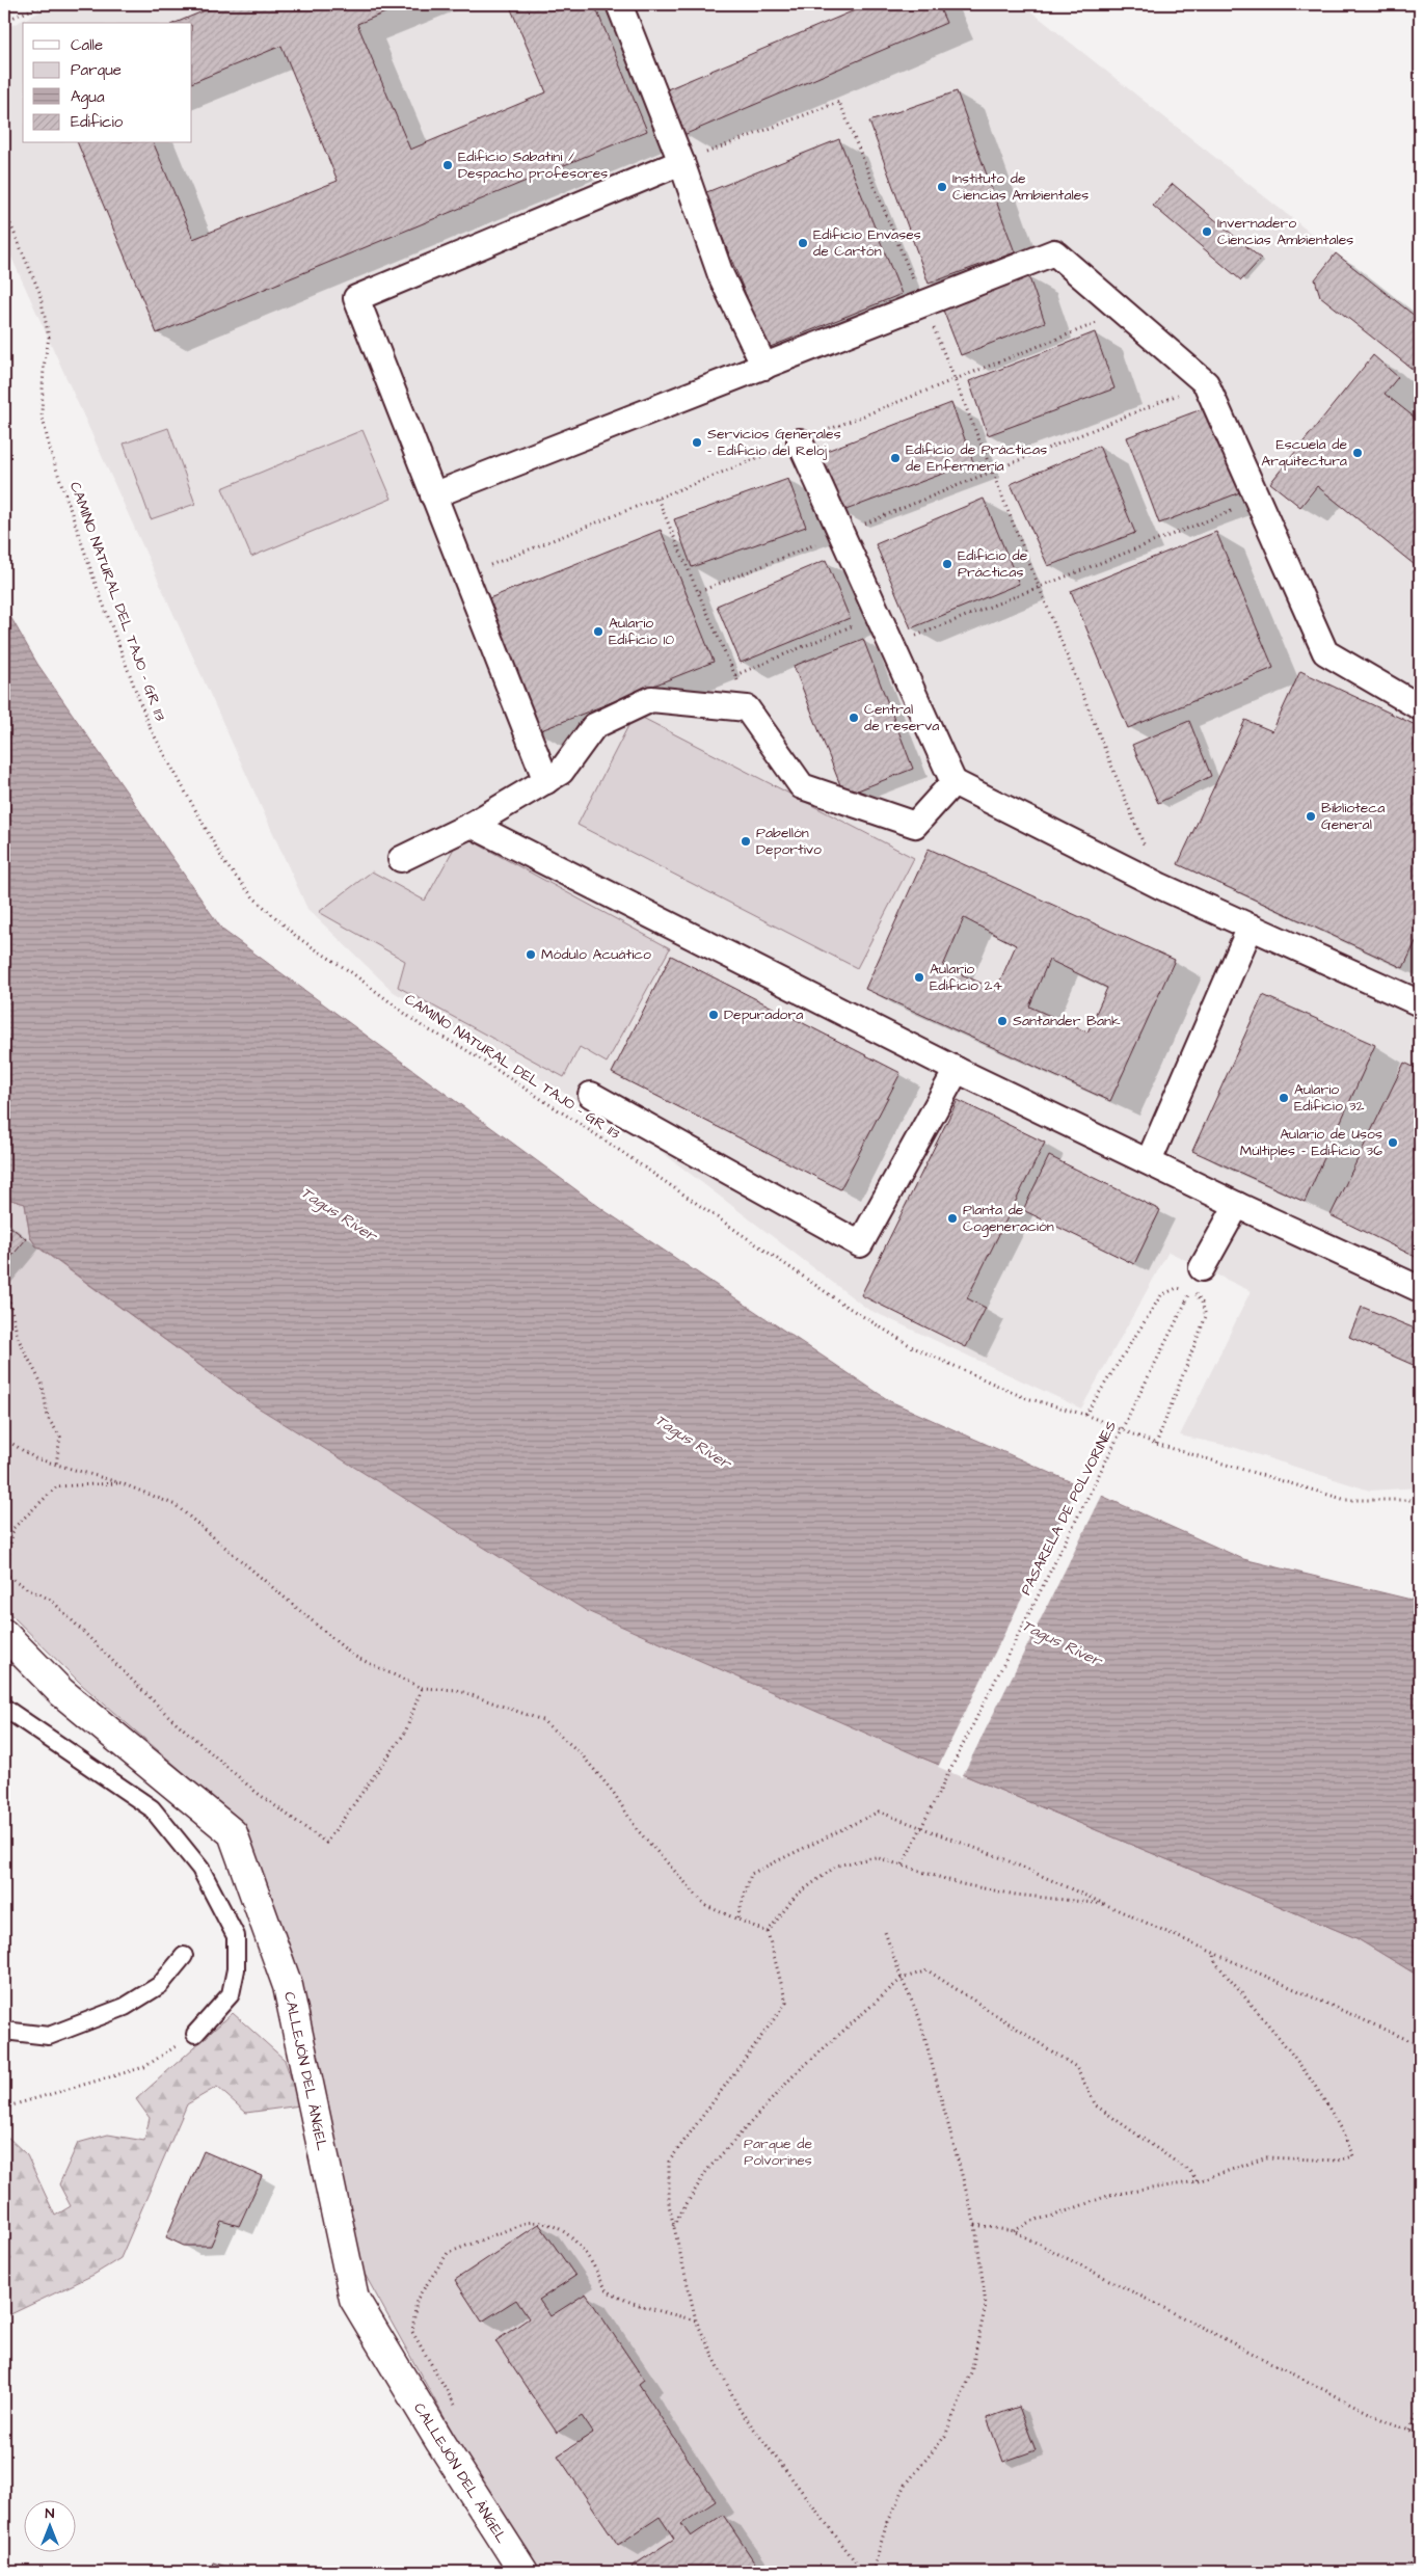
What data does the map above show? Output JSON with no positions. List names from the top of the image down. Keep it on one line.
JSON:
{"streets":{"street":["CALLEJÓN DEL ÁNGEL"],"path":["CAMINO NATURAL DEL TAJO - GR 113","PASARELA DE POLVORINES"]},"water":["Tagus River"],"parks":["Parque de Polvorines"],"places":["Edificio Sabatini / Despacho profesores","Instituto de Ciencias Ambientales","Invernadero Ciencias Ambientales","Edificio Envases de Cartón","Servicios Generales - Edificio del Reloj","Escuela de Arquitectura","Edificio de Prácticas de Enfermería","Edificio de Prácticas","Aulario Edificio 10","Central de reserva","Biblioteca General","Pabellón Deportivo","Módulo Acuático","Aulario Edificio 24","Depuradora","Santander Bank","Aulario Edificio 32","Aulario de Usos Múltiples - Edificio 36","Planta de Cogeneración"],"legend":["Calle","Parque","Agua","Edificio"],"north":"top"}
